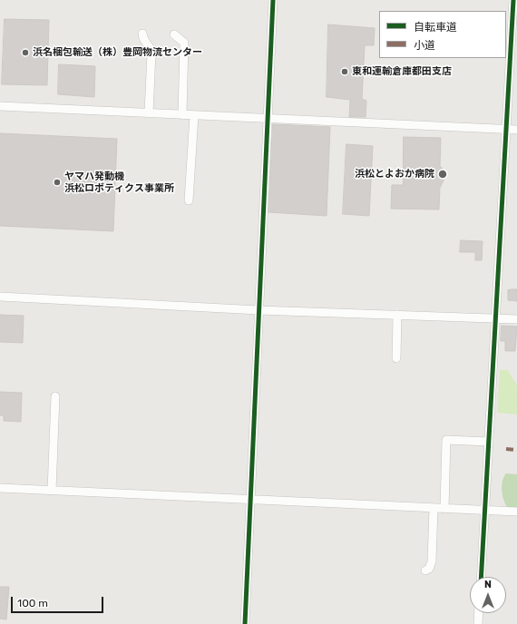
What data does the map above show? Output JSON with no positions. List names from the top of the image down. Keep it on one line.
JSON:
{"places":["浜名梱包輸送（株）豊岡物流センター","東和運輸倉庫都田支店","浜松とよおか病院","ヤマハ発動機 浜松ロボティクス事業所"],"legend":["自転車道","小道"],"scale_bar":"100 m","north":"top"}
